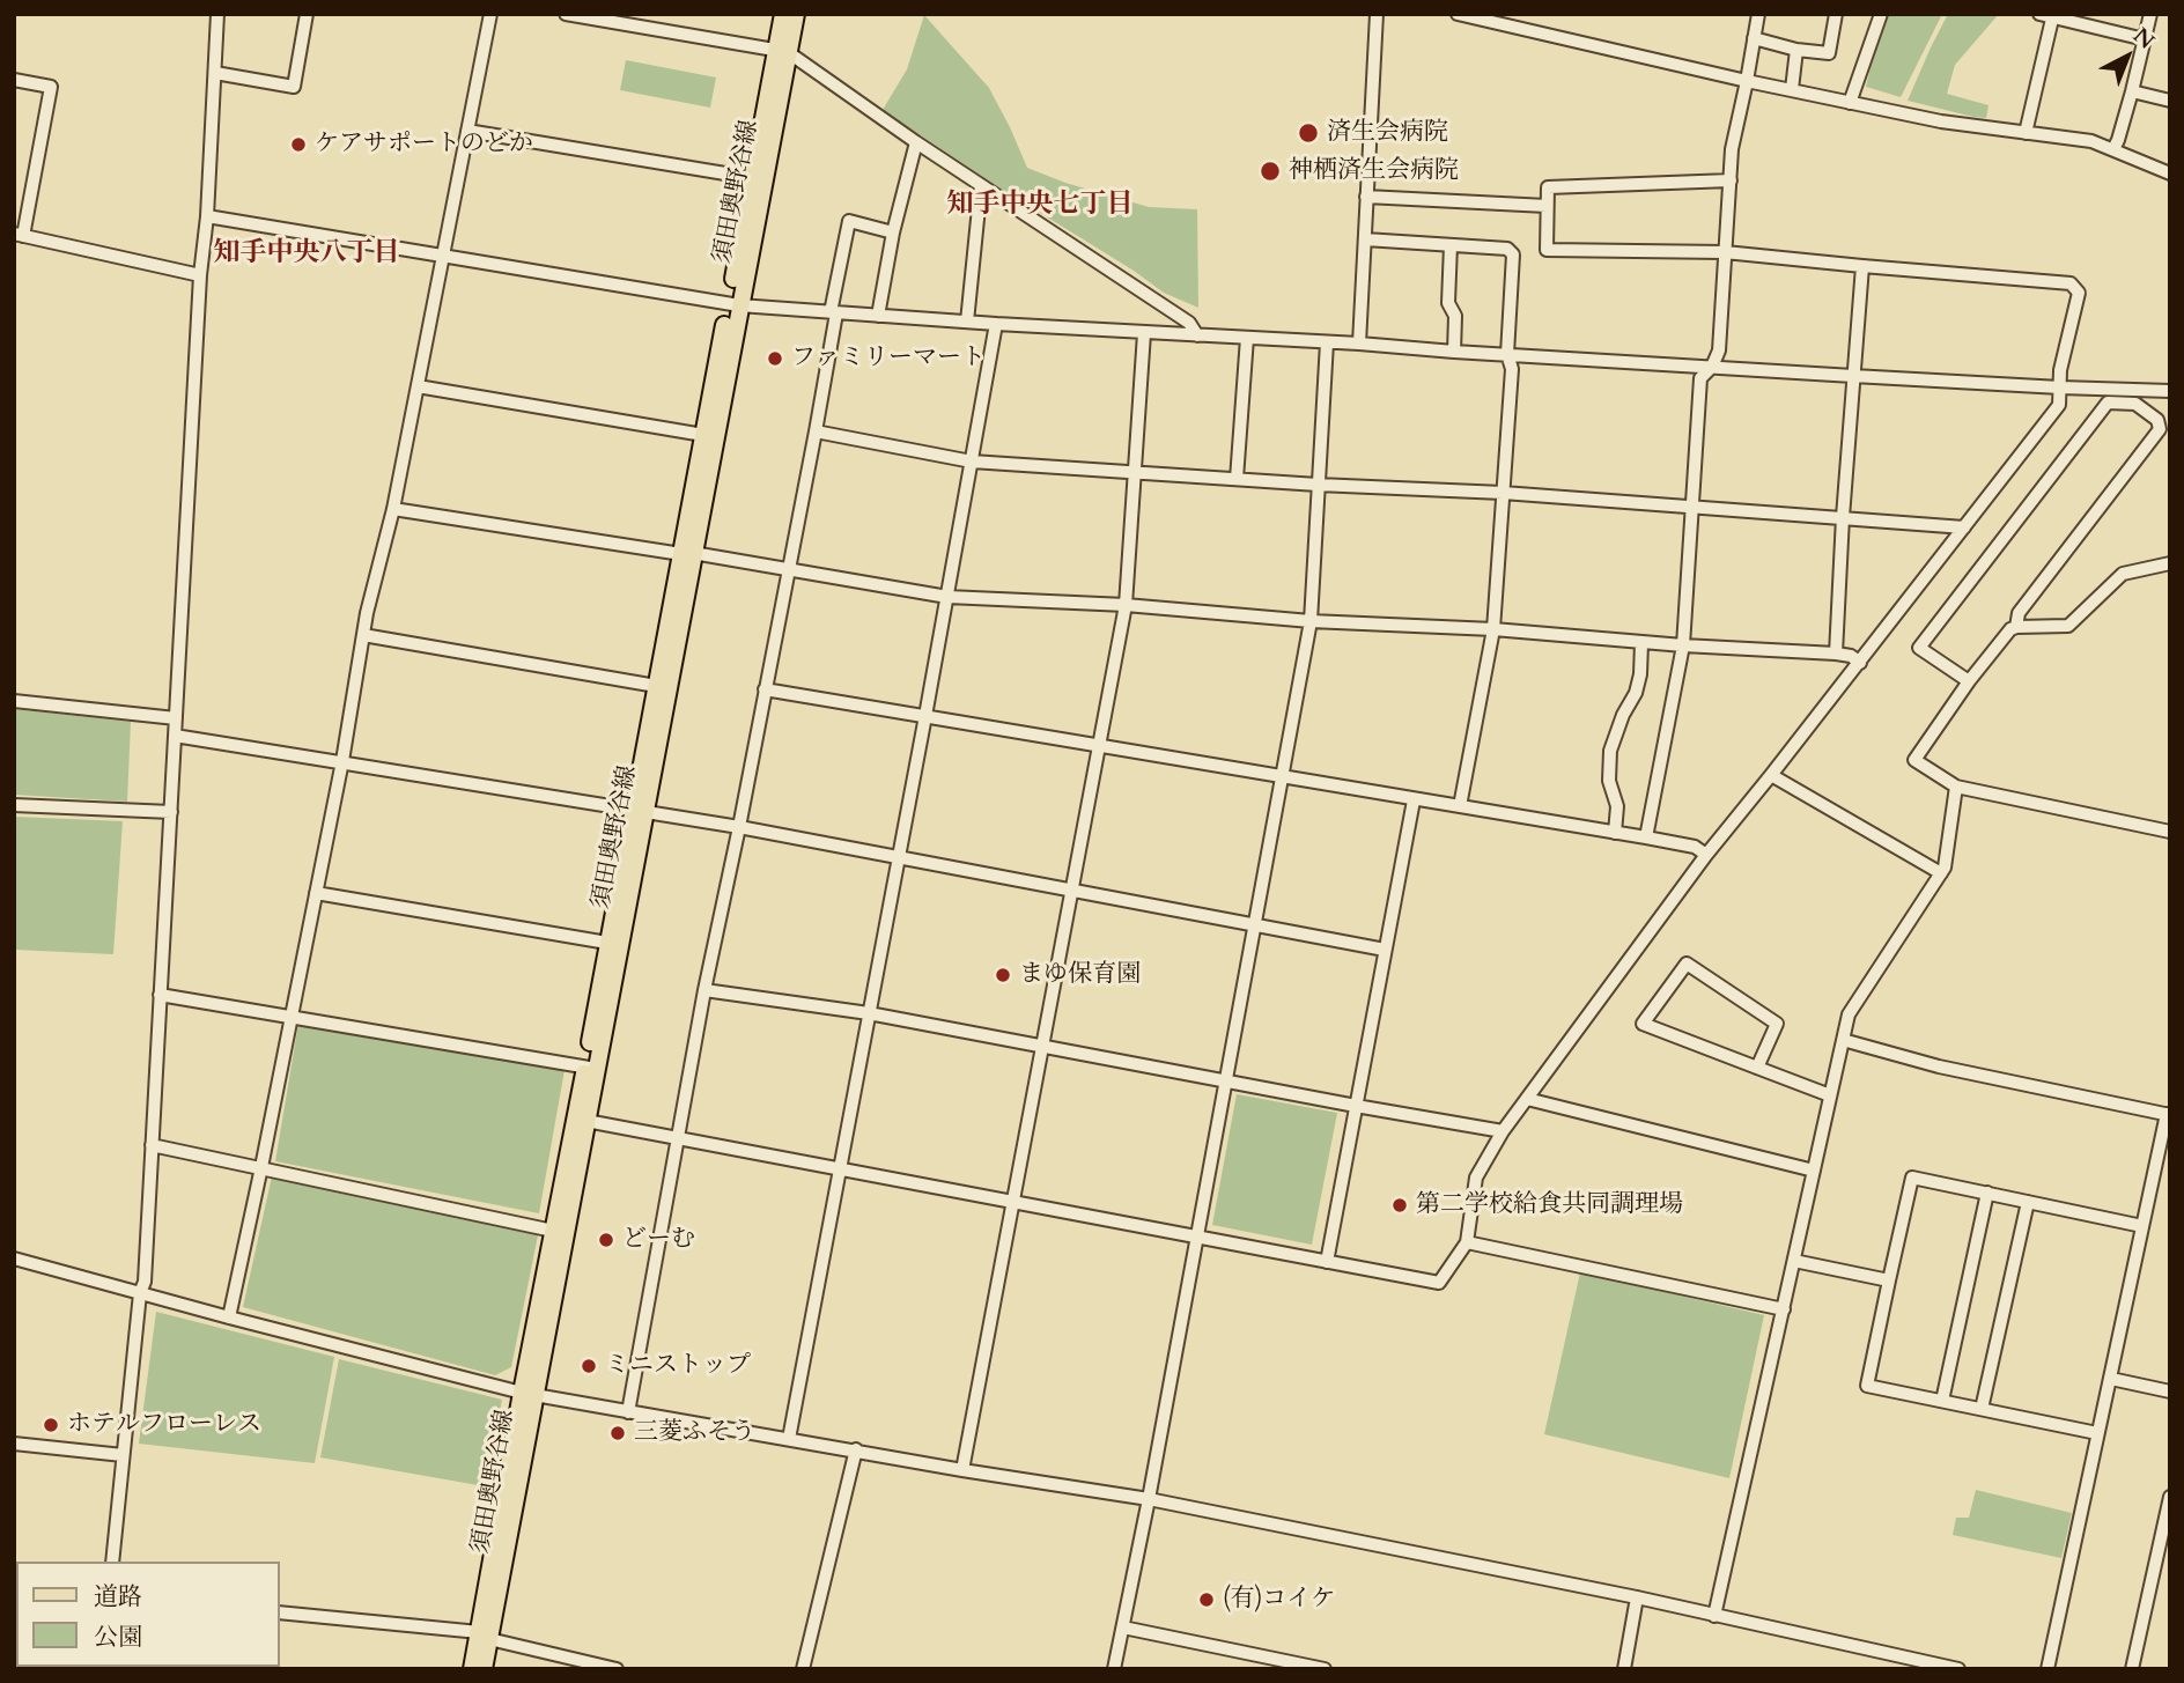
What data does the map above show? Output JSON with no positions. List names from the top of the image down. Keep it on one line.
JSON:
{"streets":{"main road":["須田奥野谷線"]},"districts":["知手中央七丁目","知手中央八丁目"],"places":["済生会病院","ケアサポートのどか","神栖済生会病院","ファミリーマート","まゆ保育園","第二学校給食共同調理場","どーむ","ミニストップ","ホテルフローレス","三菱ふそう","(有)コイケ"],"legend":["道路","公園"],"north":"top right"}
